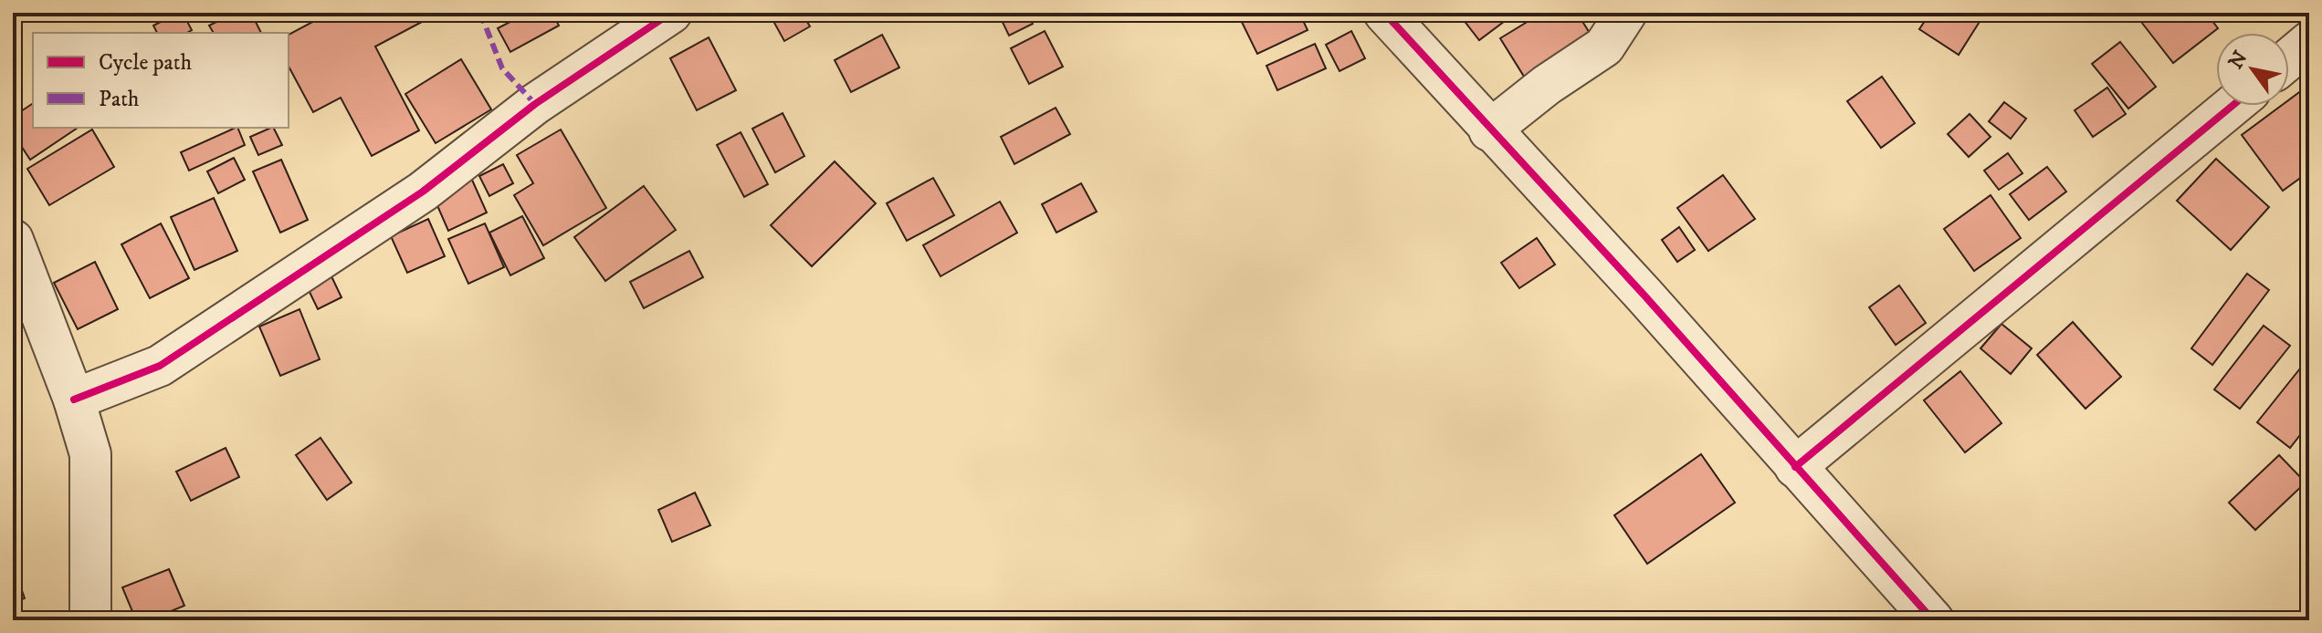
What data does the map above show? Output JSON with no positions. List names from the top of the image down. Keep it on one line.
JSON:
{"legend":["Cycle path","Path"],"north":"top left"}
